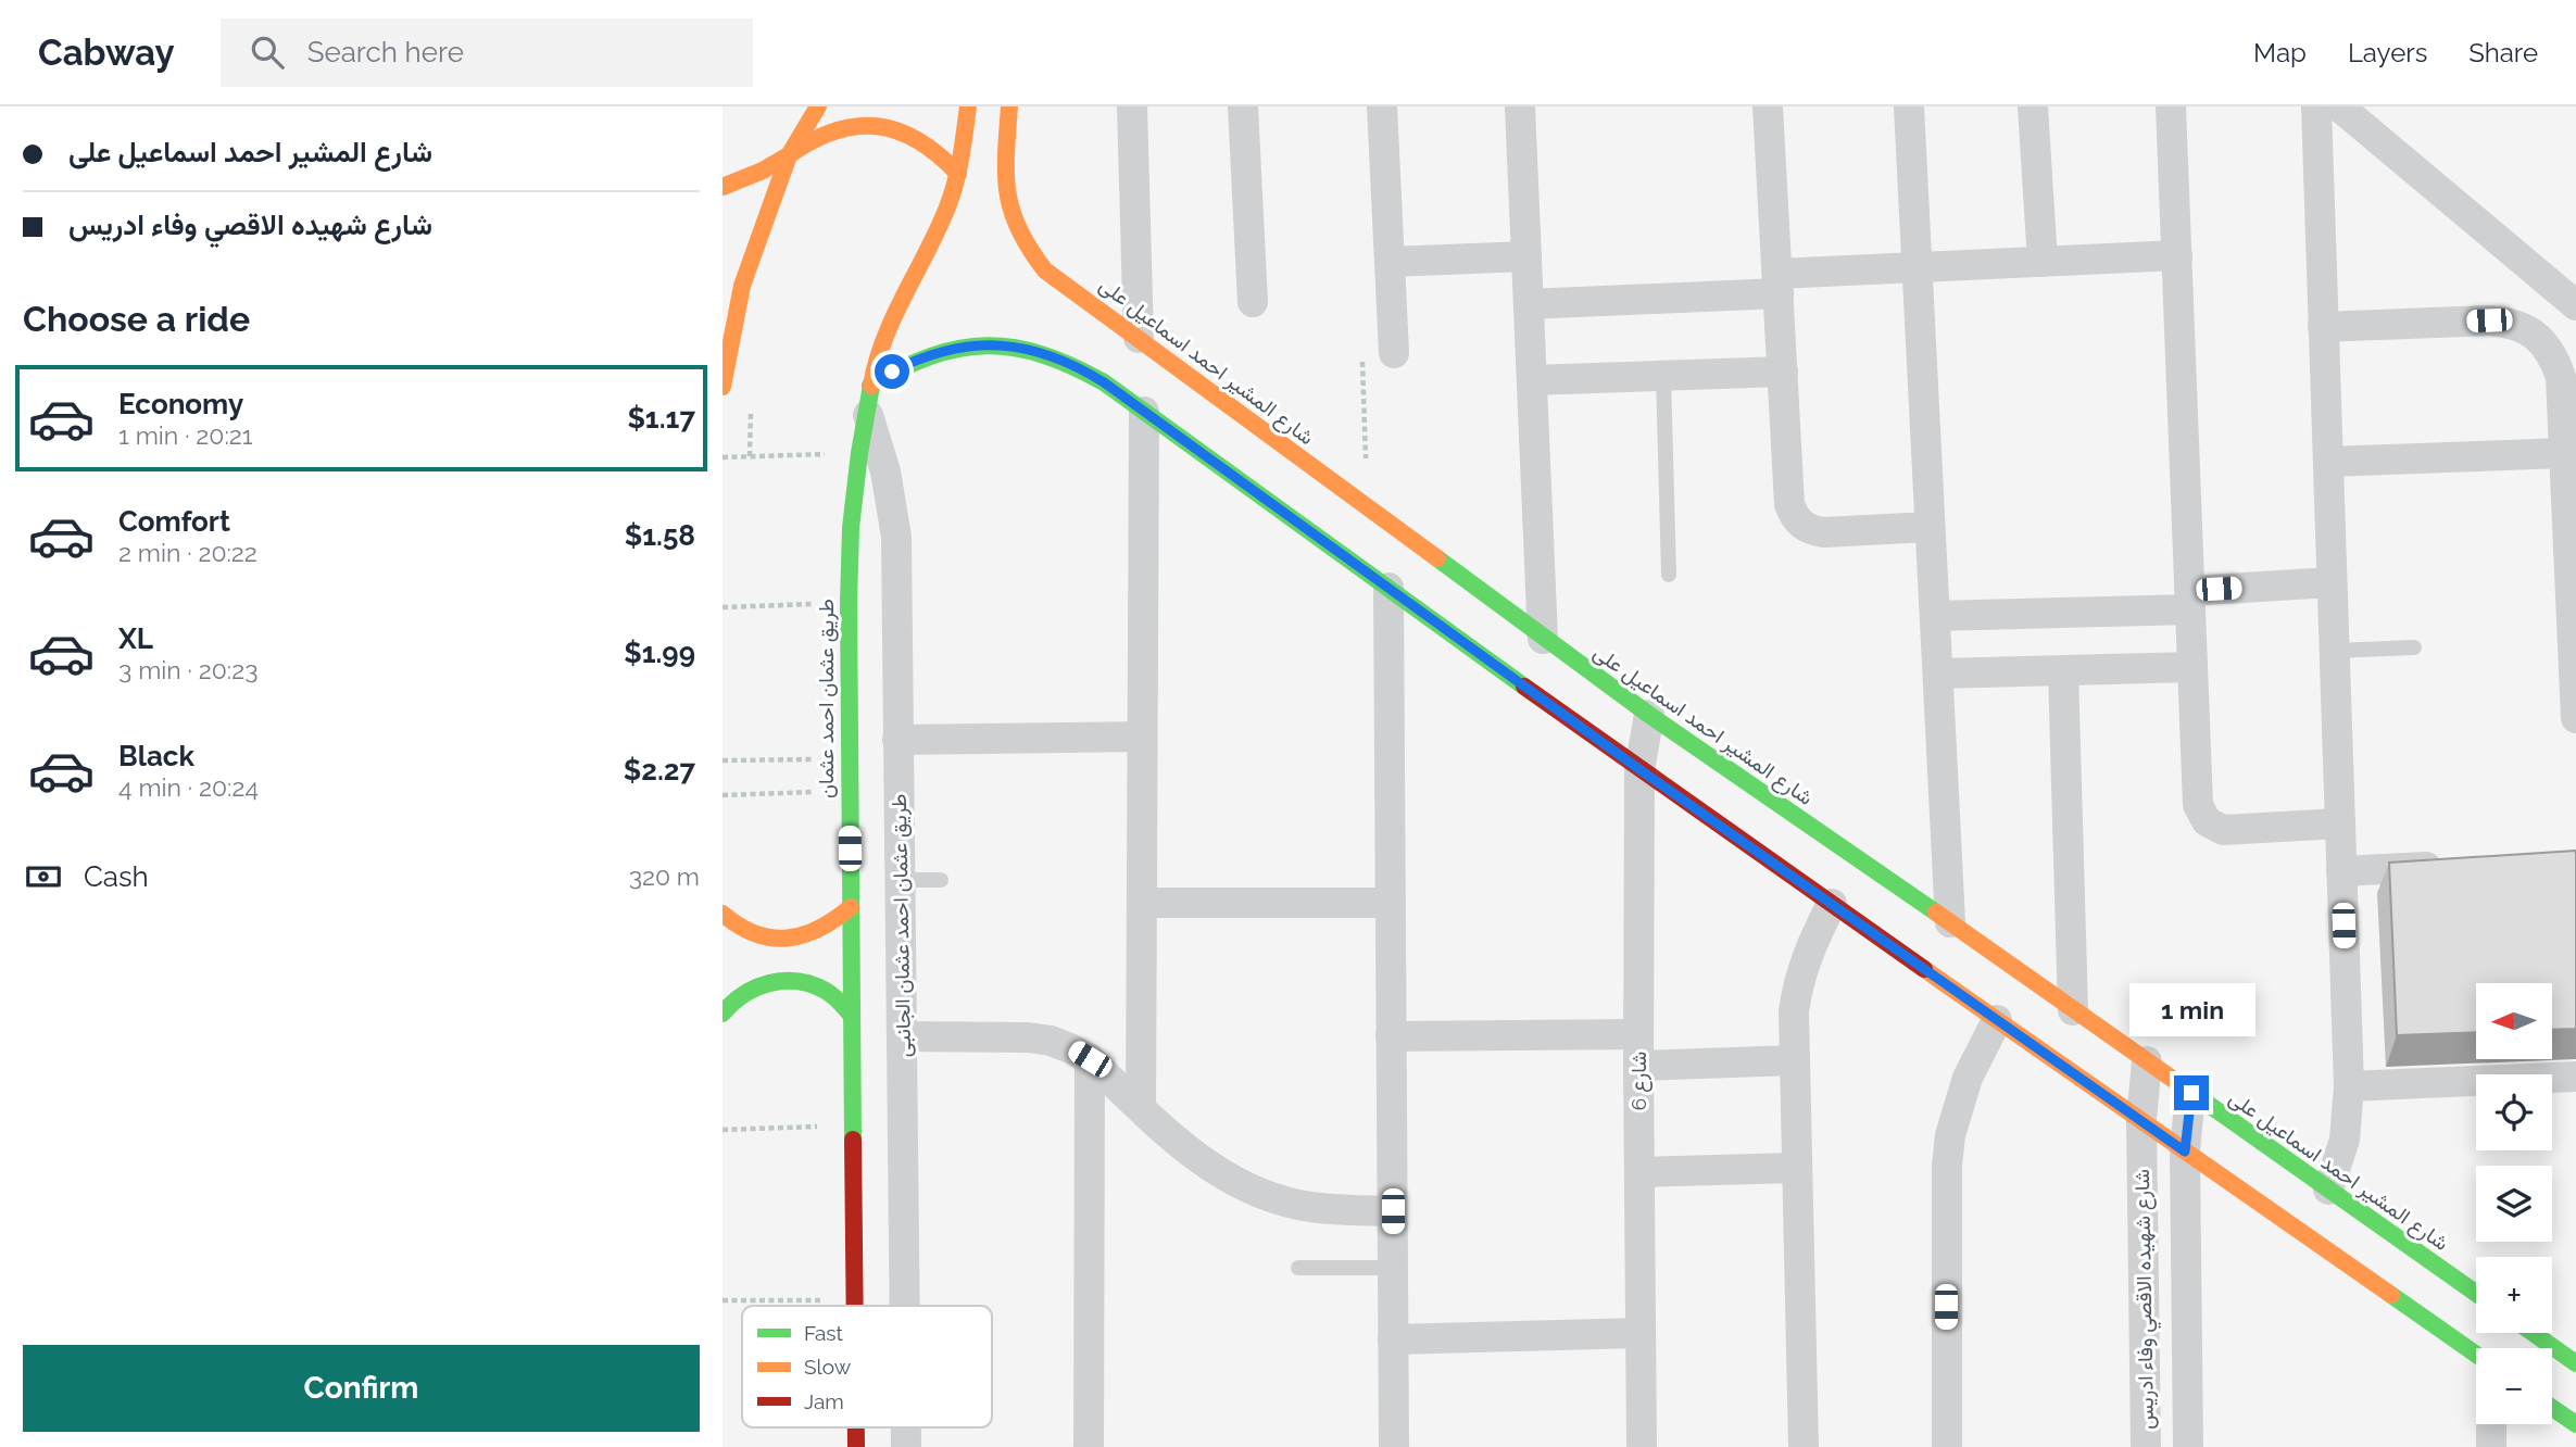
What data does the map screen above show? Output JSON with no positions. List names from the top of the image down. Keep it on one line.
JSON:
{"streets":{"main road":["شارع المشير احمد اسماعيل على","طريق عثمان احمد عثمان"],"street":["طريق عثمان احمد عثمان الجانبى","شارع 6","شارع شهيده الاقصي وفاء ادريس"]},"crossings":[["شارع المشير احمد اسماعيل على","شارع 6"],["شارع المشير احمد اسماعيل على","شارع شهيده الاقصي وفاء ادريس"],["طريق عثمان احمد عثمان","طريق عثمان احمد عثمان الجانبى"]],"legend":["Fast","Slow","Jam"],"north":"left","page":{"header":"Cabway","search":"Search here","nav":["Map","Layers","Share"],"banner":["شارع المشير احمد اسماعيل على","شارع شهيده الاقصي وفاء ادريس"],"heading":"Choose a ride","list":[{"name":"Economy","note":"1 min · 20:21","value":"$1.17"},{"name":"Comfort","note":"2 min · 20:22","value":"$1.58"},{"name":"XL","note":"3 min · 20:23","value":"$1.99"},{"name":"Black","note":"4 min · 20:24","value":"$2.27"}],"pay":["Cash","320 m"],"map_buttons":["+","−"],"bubble":"1 min","buttons":"Confirm"}}
